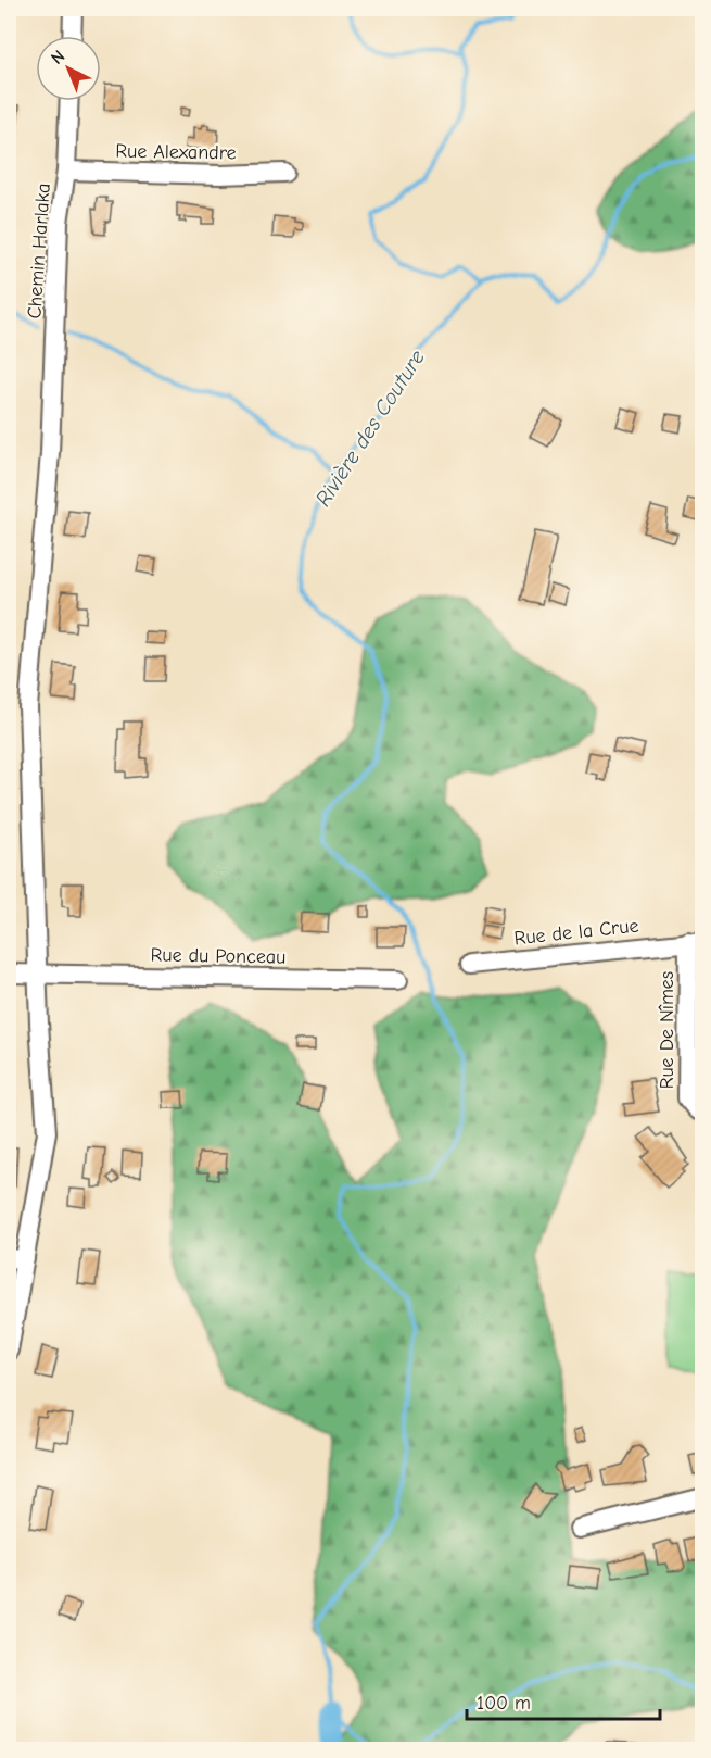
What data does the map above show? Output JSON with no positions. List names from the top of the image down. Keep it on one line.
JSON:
{"streets":{"street":["Rue Alexandre","Chemin Harlaka","Rue de la Crue","Rue du Ponceau","Rue De Nîmes"]},"crossings":[["Rue Alexandre","Chemin Harlaka"],["Chemin Harlaka","Rue du Ponceau"],["Rue de la Crue","Rue De Nîmes"]],"water":["Rivière des Couture"],"scale_bar":"100 m","north":"top left"}
